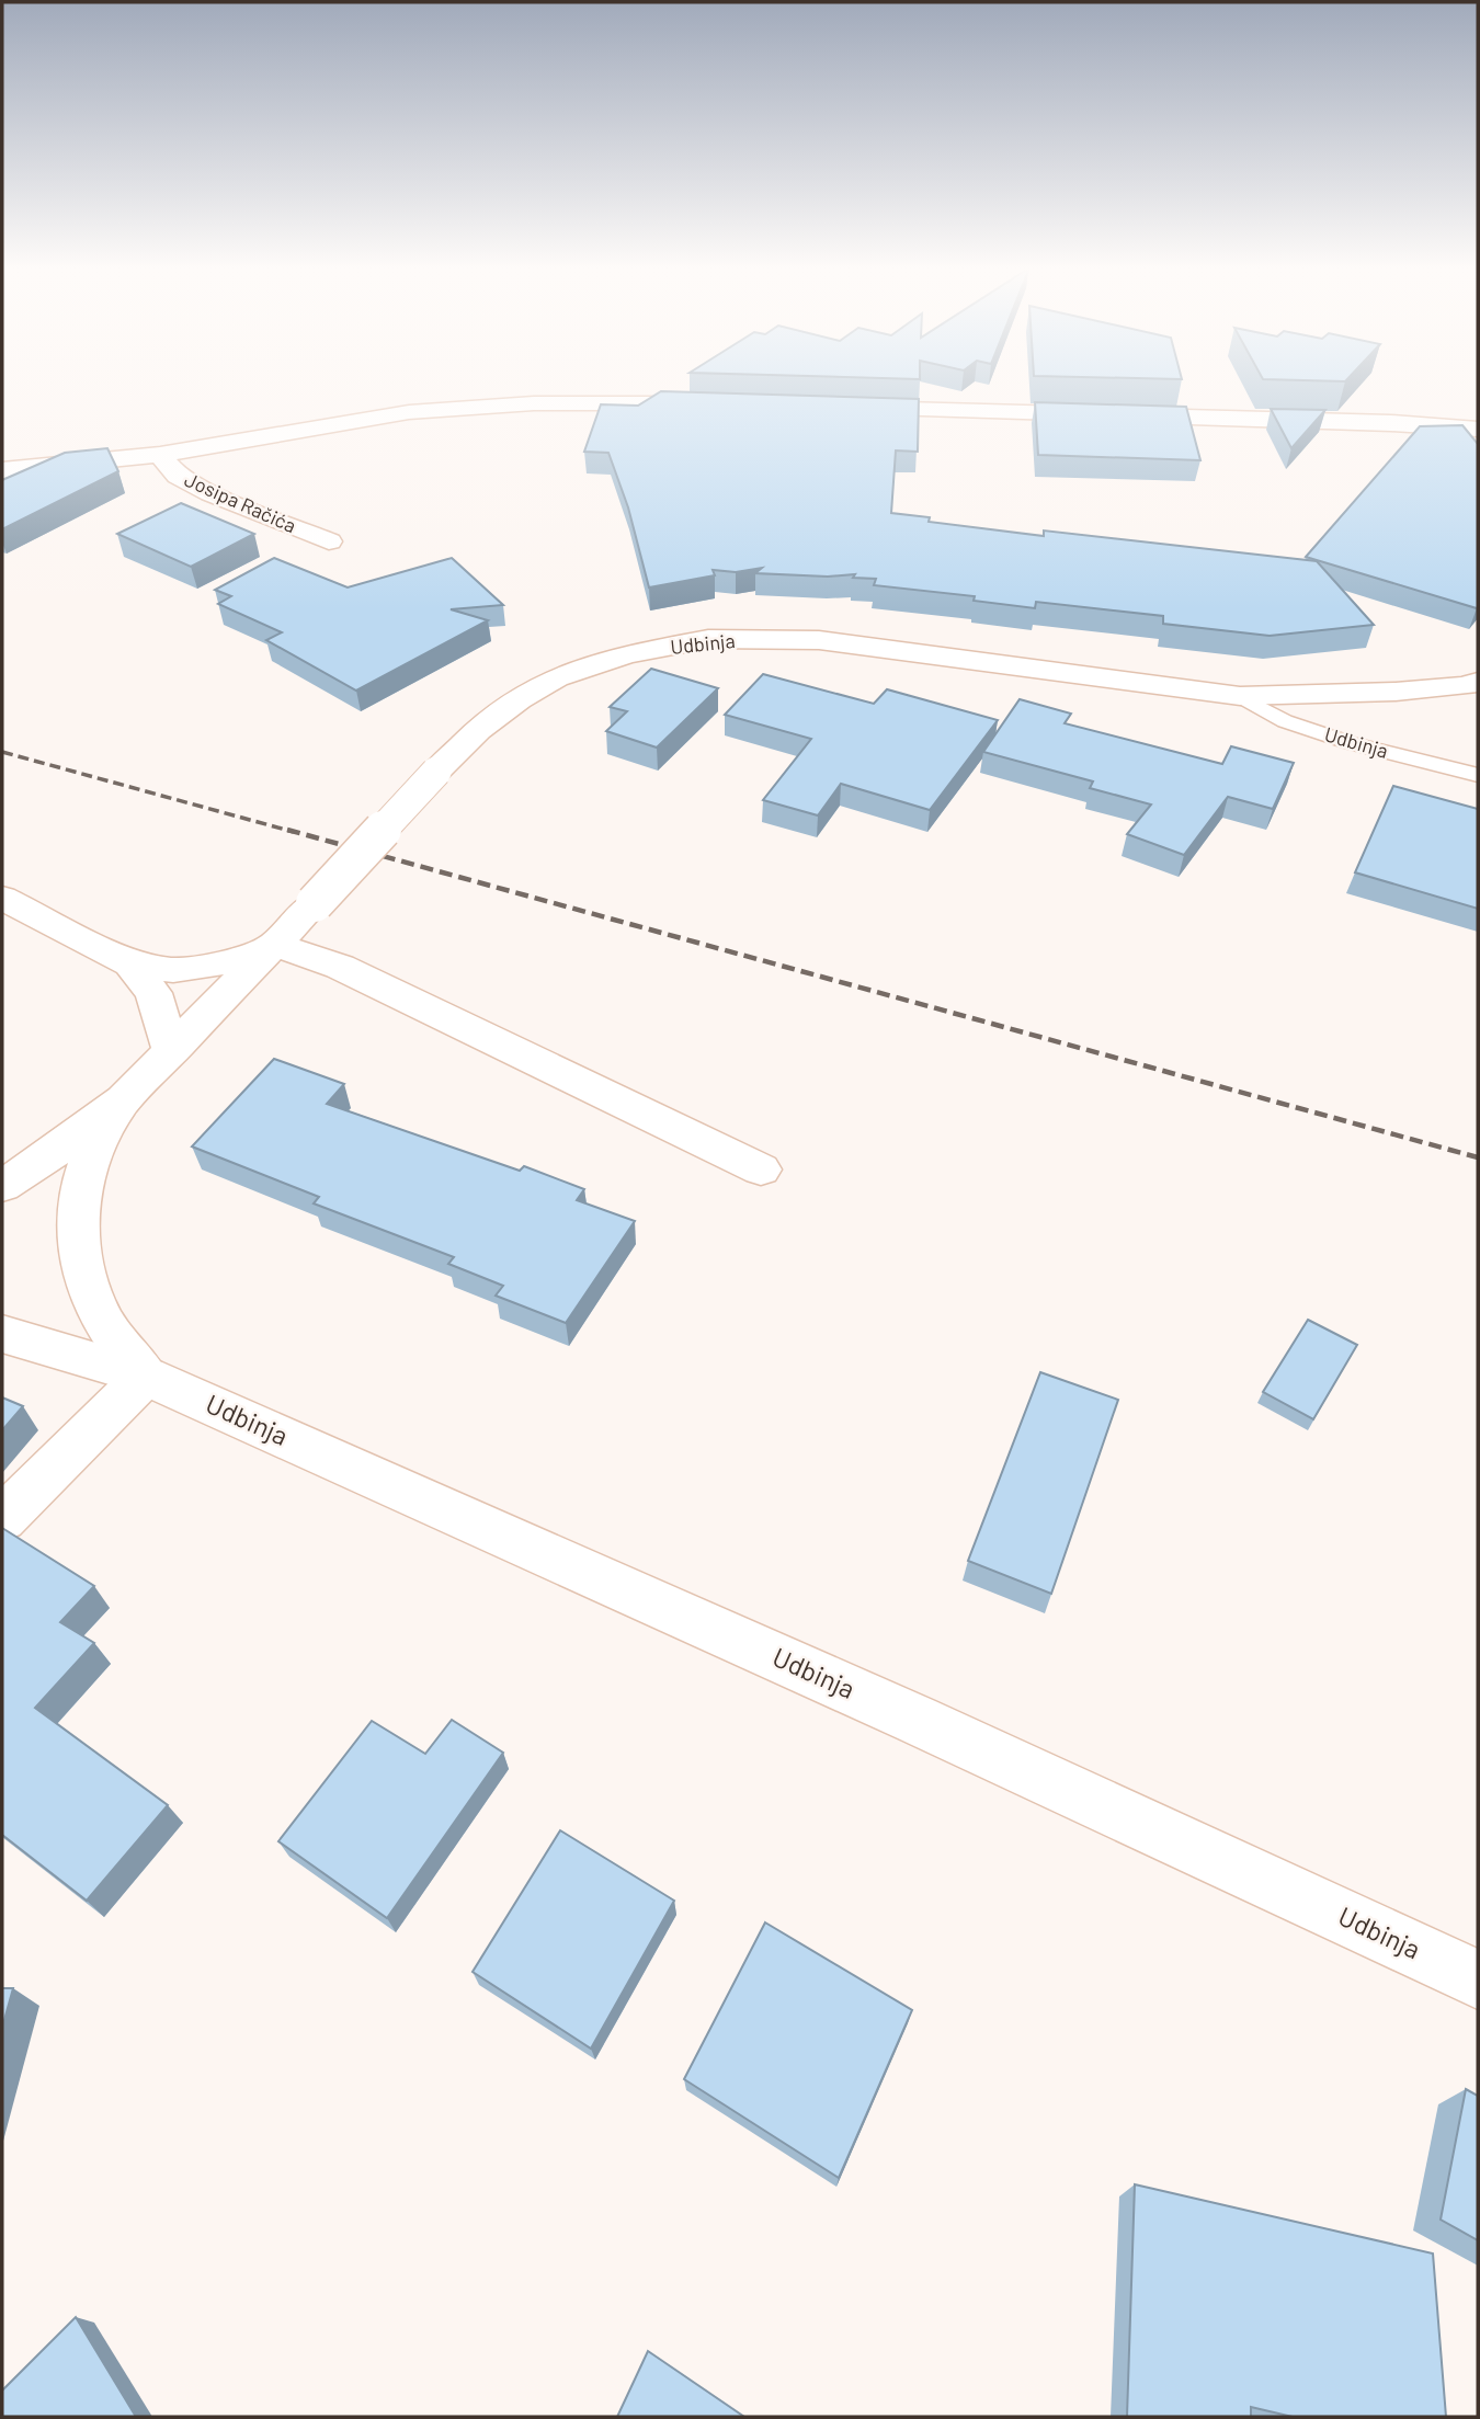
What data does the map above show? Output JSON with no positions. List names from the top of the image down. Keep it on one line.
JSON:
{"streets":{"street":["Josipa Račića","Udbinja"]}}
